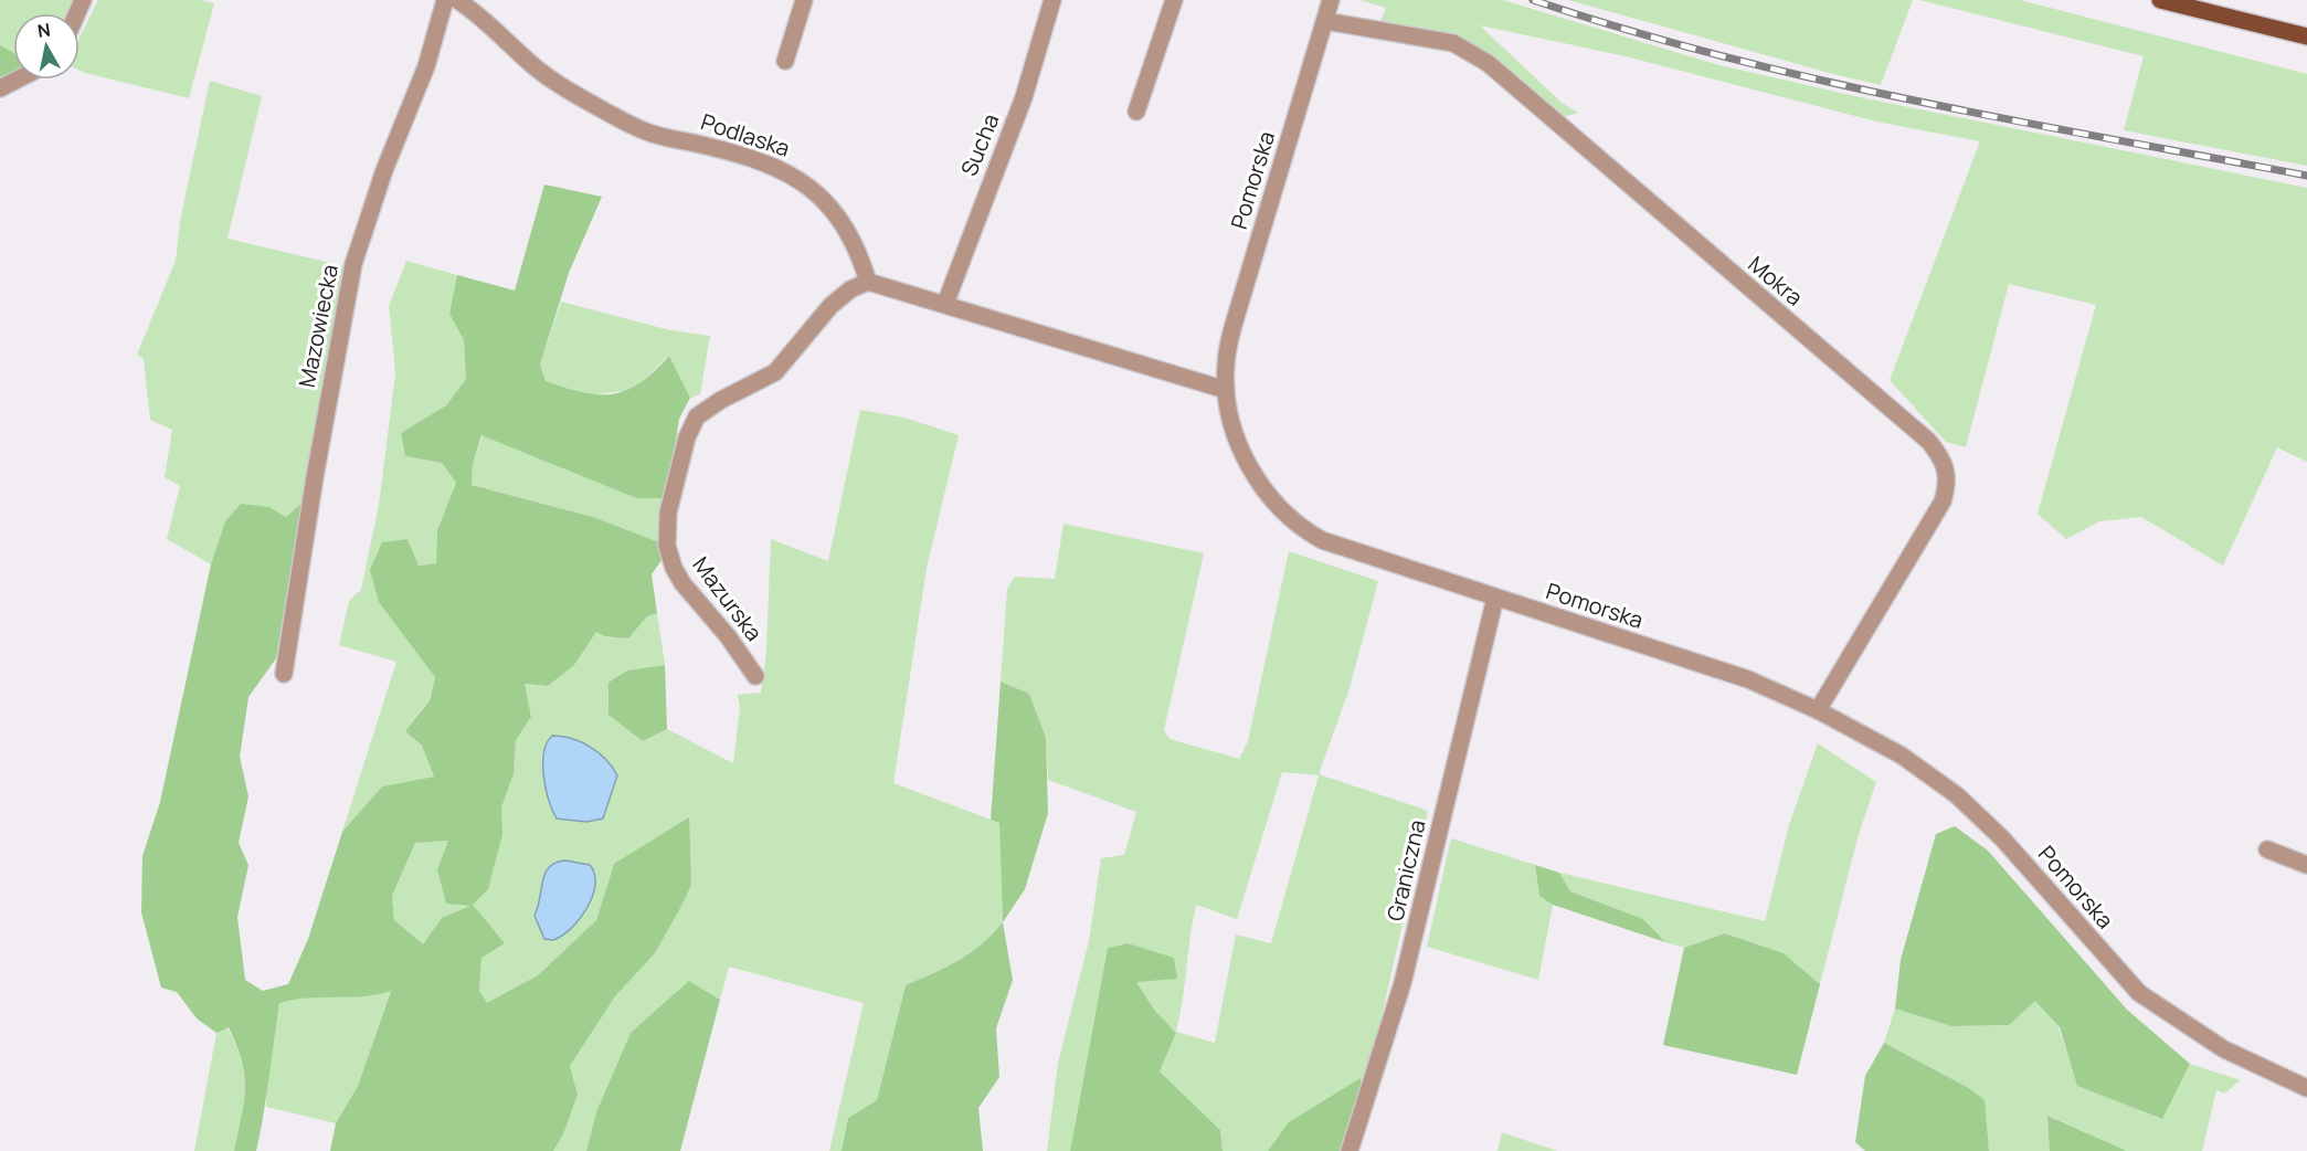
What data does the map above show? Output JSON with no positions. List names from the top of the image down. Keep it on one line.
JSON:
{"streets":{"street":["Podlaska","Sucha","Pomorska","Mokra","Mazowiecka","Mazurska","Graniczna"]},"crossings":[["Podlaska","Mazurska"],["Pomorska","Mokra"],["Pomorska","Graniczna"]],"north":"top"}
